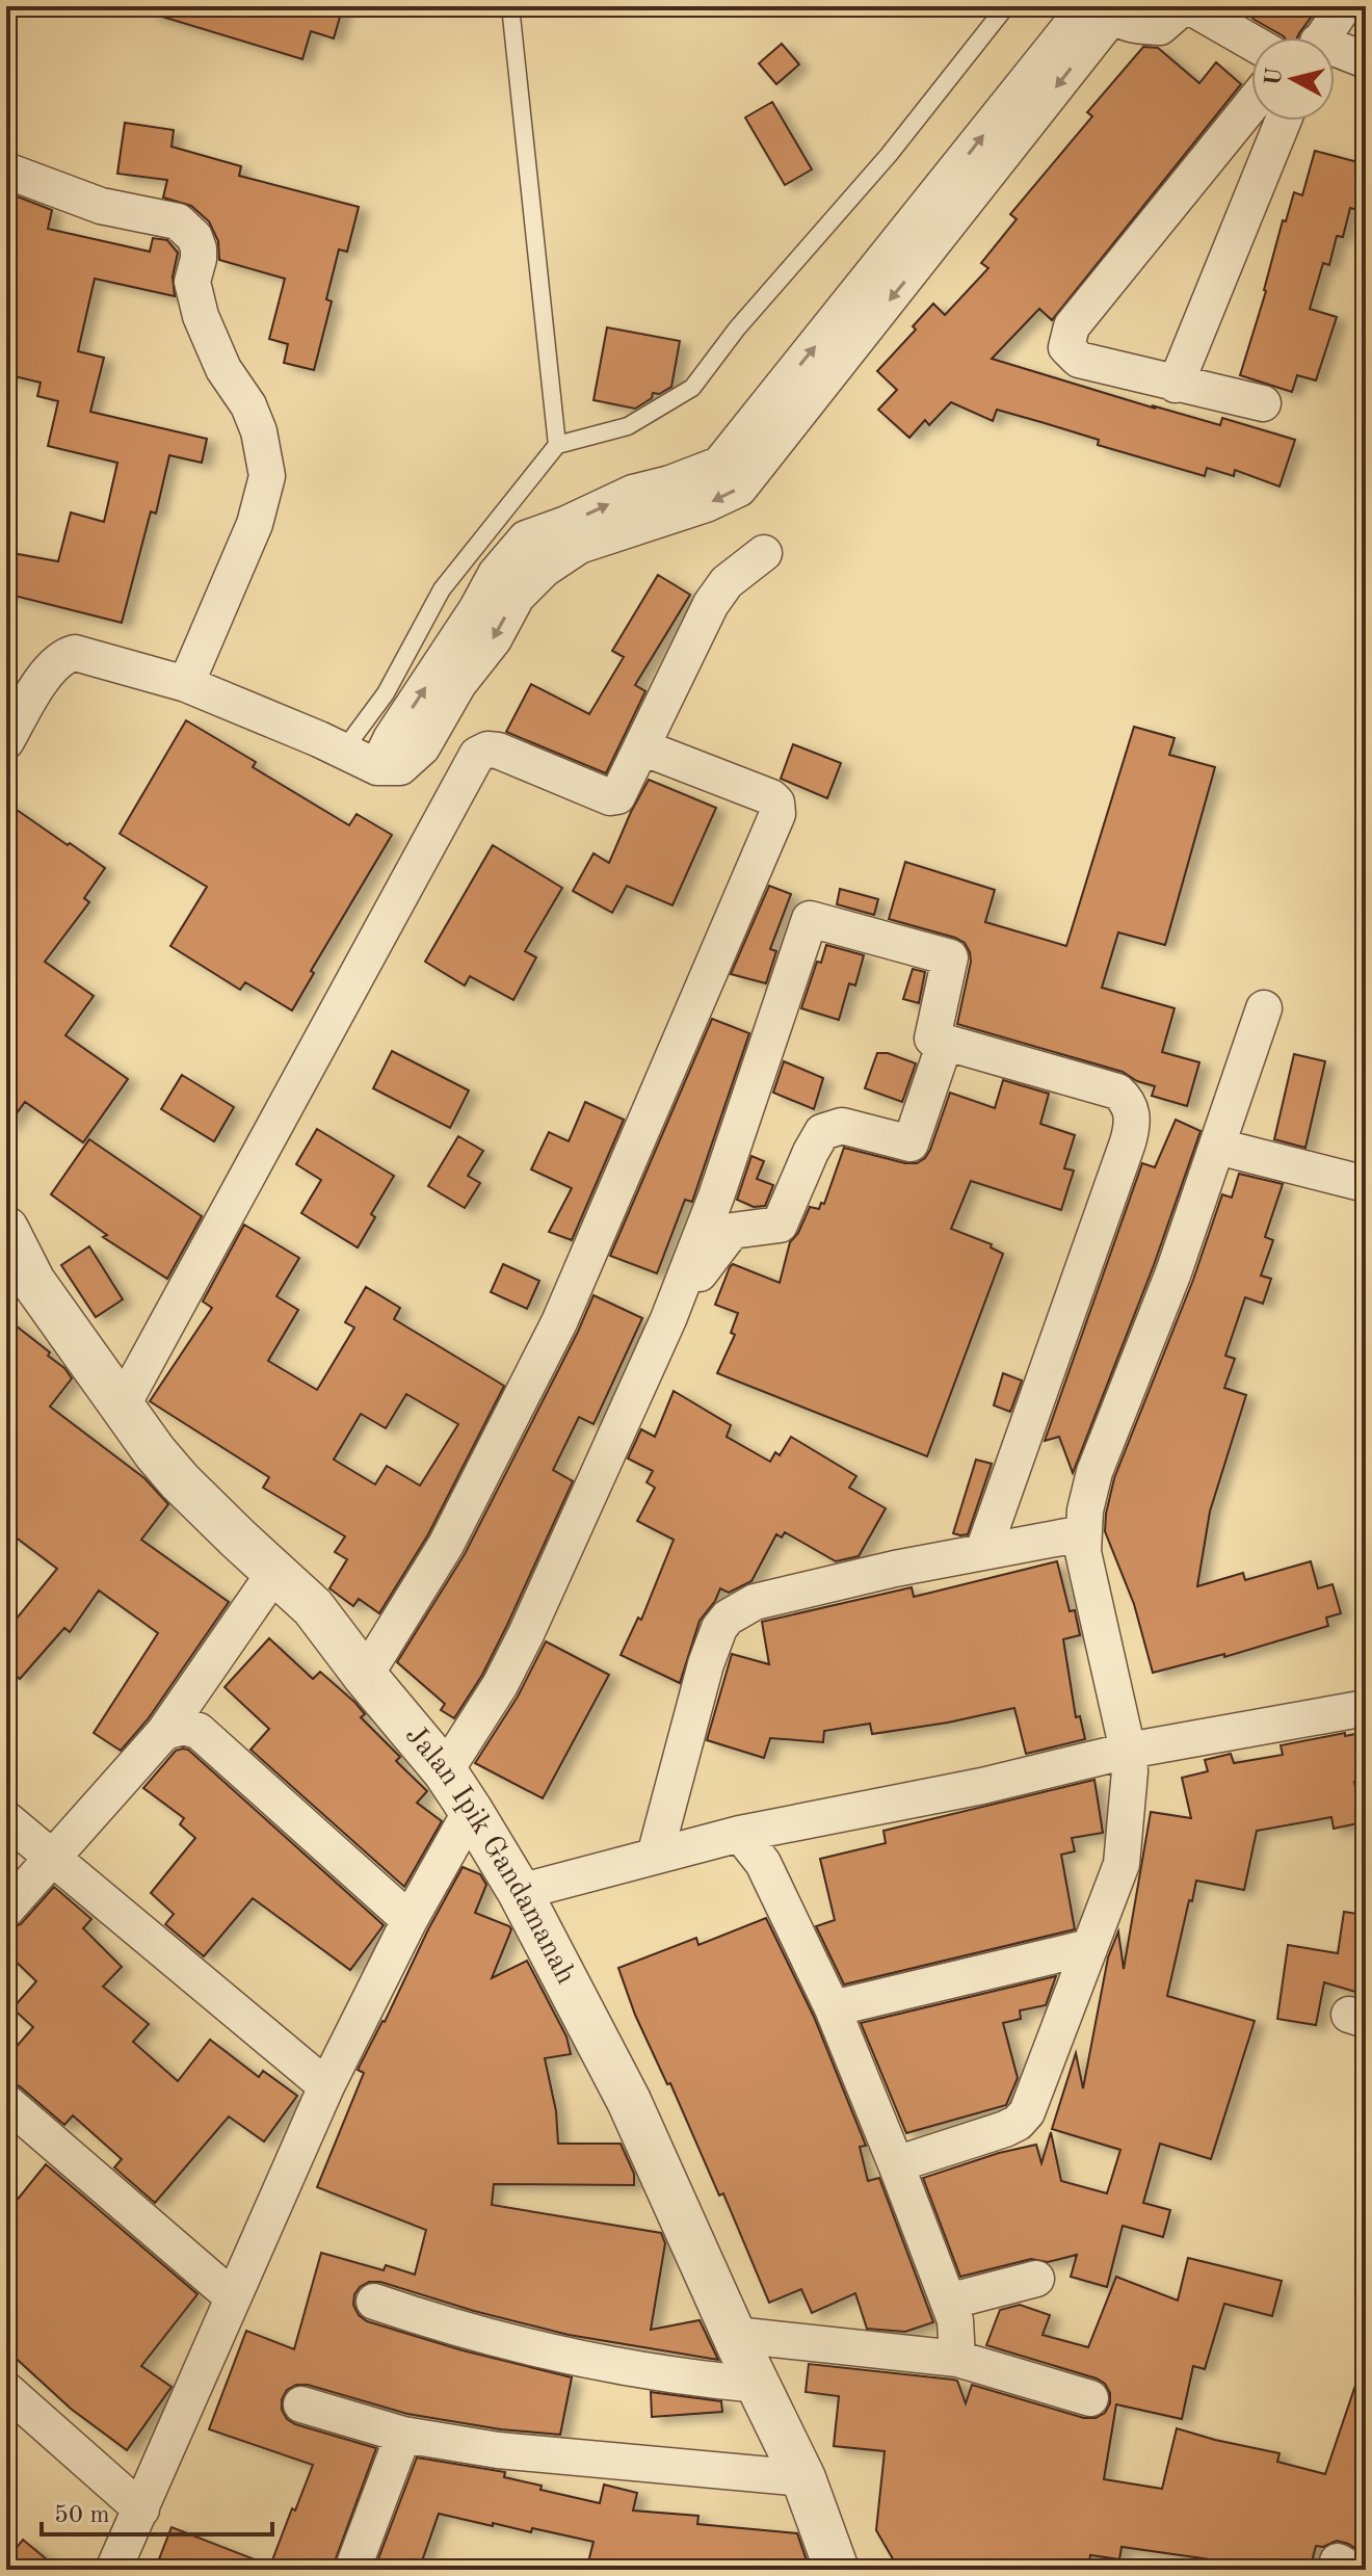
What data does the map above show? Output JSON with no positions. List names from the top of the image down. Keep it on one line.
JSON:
{"streets":{"street":["Jalan Ipik Gandamanah"]},"scale_bar":"50 m","north":"left"}
